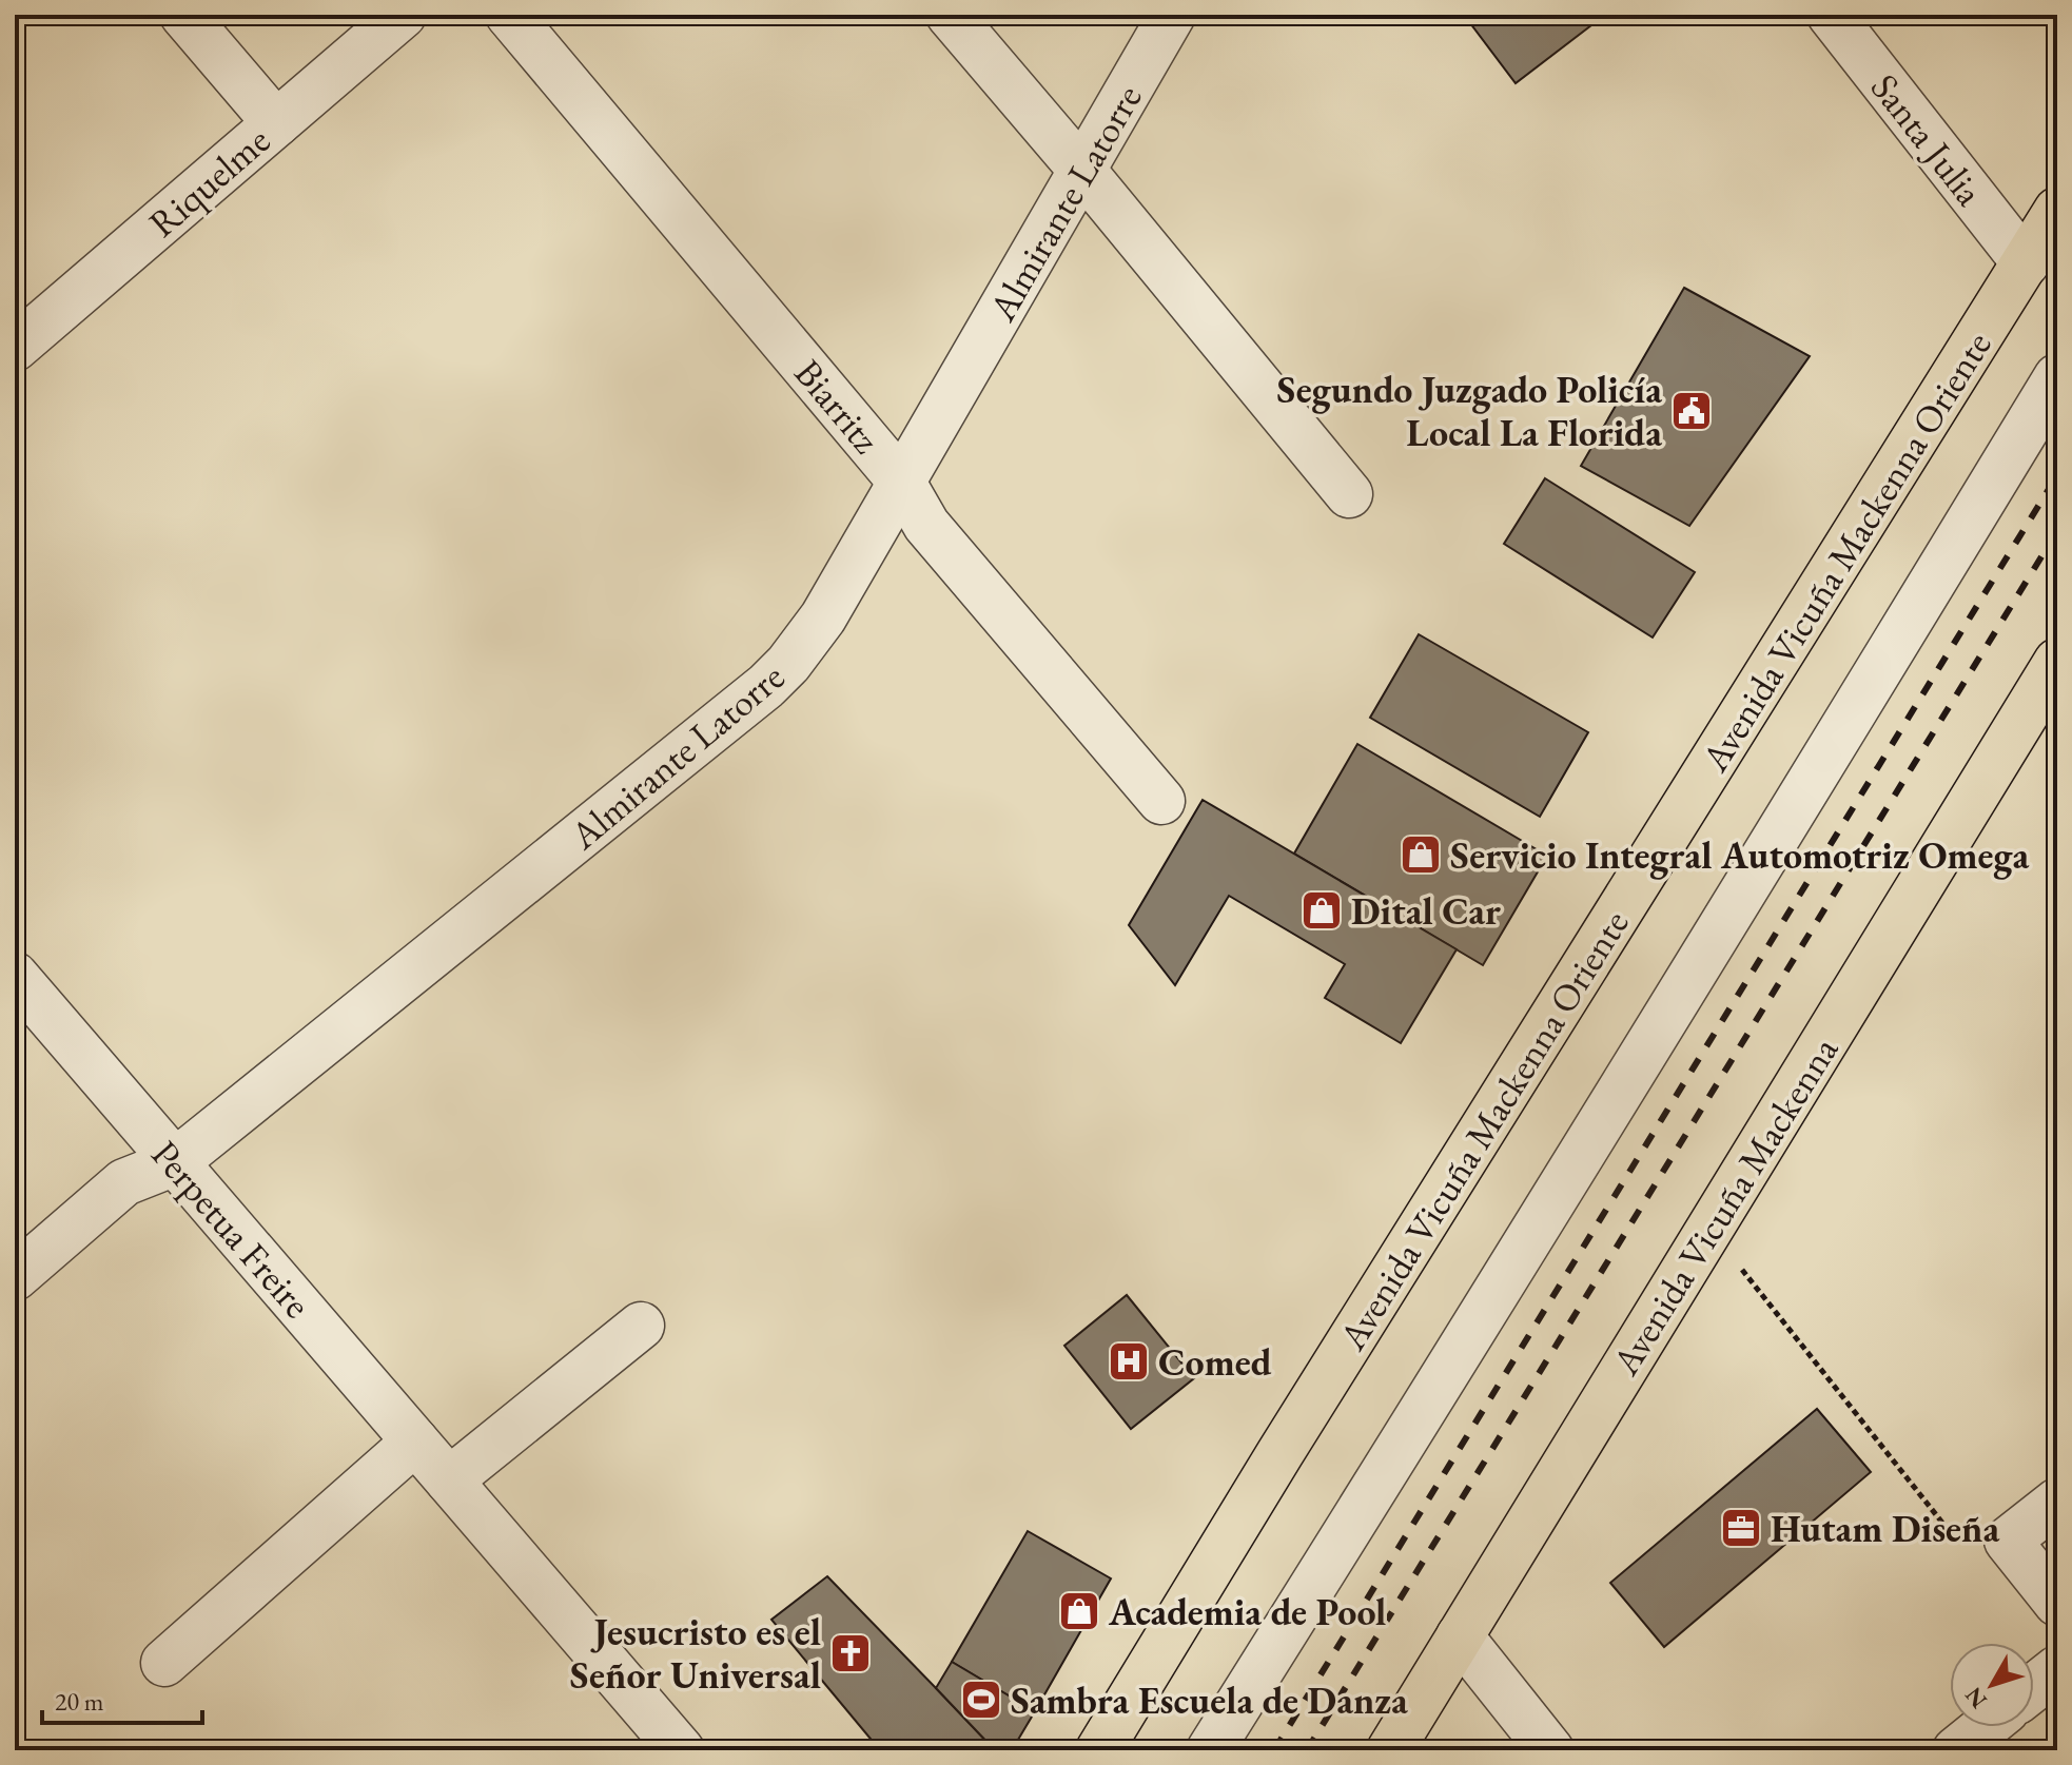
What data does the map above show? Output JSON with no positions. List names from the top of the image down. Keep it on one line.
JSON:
{"streets":{"main road":["Avenida Vicuña Mackenna Oriente","Avenida Vicuña Mackenna"],"street":["Santa Julia","Riquelme","Almirante Latorre","Biarritz","Perpetua Freire"]},"crossings":[["Santa Julia","Avenida Vicuña Mackenna Oriente"],["Almirante Latorre","Biarritz"],["Almirante Latorre","Perpetua Freire"]],"places":{"public building":["Segundo Juzgado Policía Local La Florida"],"shop":["Servicio Integral Automotriz Omega","Dital Car","Academia de Pool"],"hospital":["Comed"],"office":["Hutam Diseña"],"church":["Jesucristo es el Señor Universal"],"sports":["Sambra Escuela de Danza"]},"scale_bar":"20 m","north":"bottom left"}
